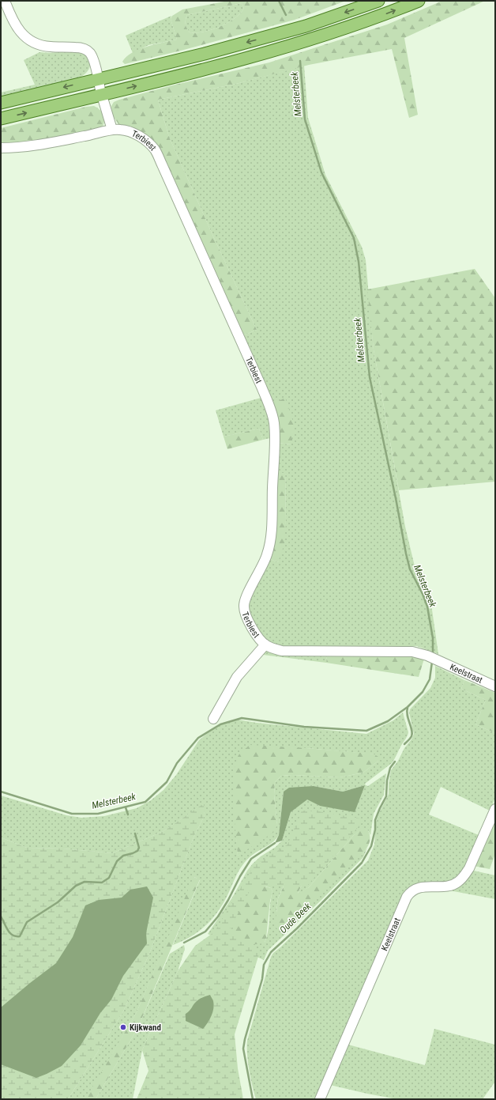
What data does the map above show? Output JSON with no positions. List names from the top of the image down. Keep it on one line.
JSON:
{"streets":{"street":["Terbiest","Keelstraat"]},"crossings":[["Terbiest","Keelstraat"]],"water":["Melsterbeek","Oude Beek"],"places":["Kijkwand"]}
